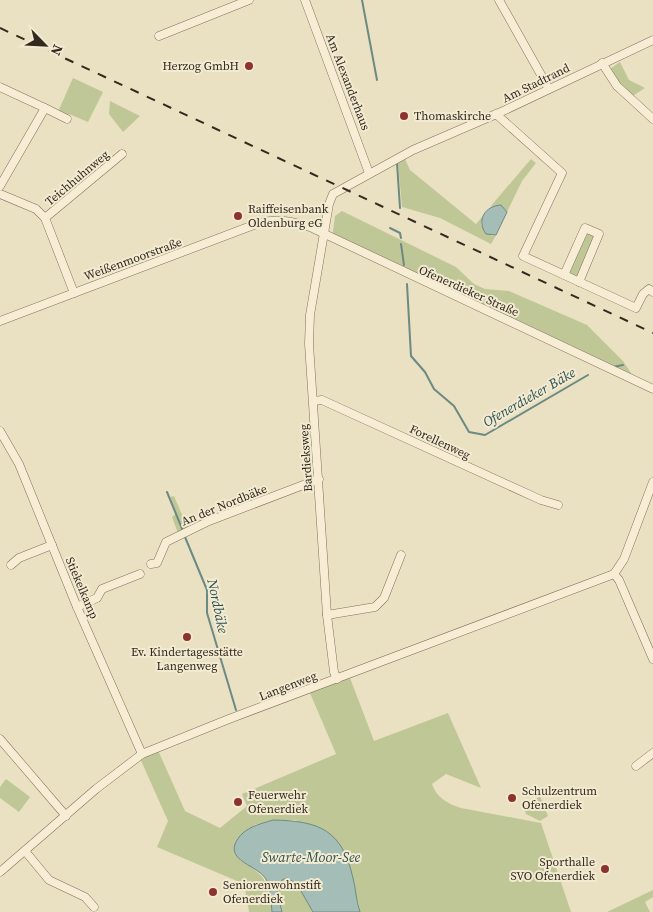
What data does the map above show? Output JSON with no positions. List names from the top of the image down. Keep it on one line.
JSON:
{"streets":{"street":["Am Alexanderhaus","Am Stadtrand","Teichhuhnweg","Weißenmoorstraße","Ofenerdieker Straße","Forellenweg","Bardieksweg","An der Nordbäke","Stiekelkamp","Langenweg"]},"crossings":[["Am Alexanderhaus","Am Stadtrand"],["Am Stadtrand","Ofenerdieker Straße"],["Am Stadtrand","Bardieksweg"],["Weißenmoorstraße","Ofenerdieker Straße"],["Ofenerdieker Straße","Bardieksweg"],["Forellenweg","Bardieksweg"],["Bardieksweg","An der Nordbäke"],["Bardieksweg","Langenweg"],["Stiekelkamp","Langenweg"]],"water":["Ofenerdieker Bäke","Nordbäke","Swarte-Moor-See"],"places":["Herzog GmbH","Thomaskirche","Raiffeisenbank Oldenburg eG","Ev. Kindertagesstätte Langenweg","Schulzentrum Ofenerdiek","Feuerwehr Ofenerdiek","Sporthalle SVO Ofenerdiek","Seniorenwohnstift Ofenerdiek"],"north":"bottom right"}
